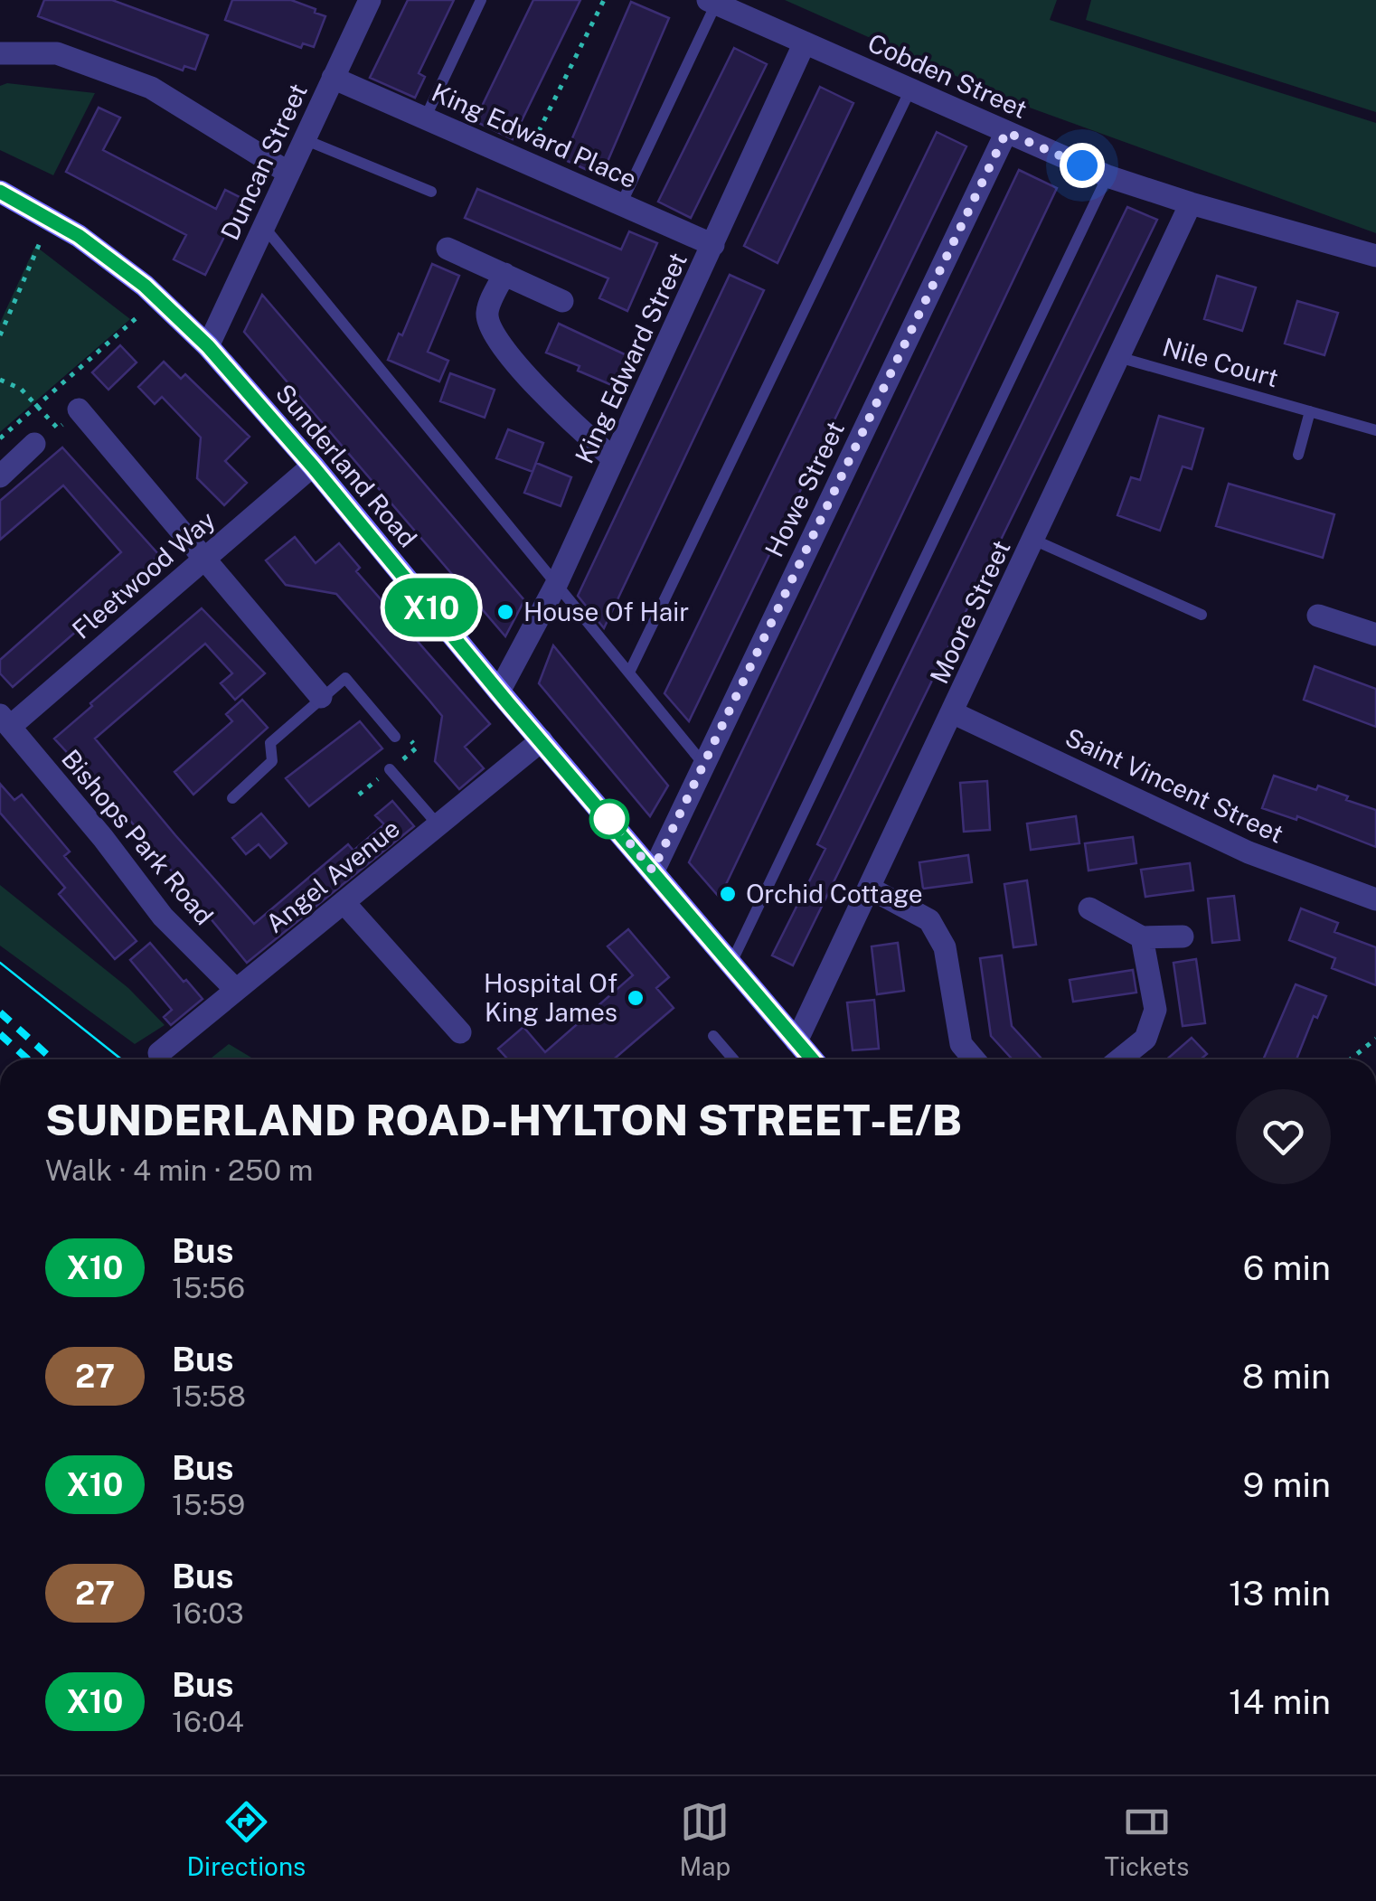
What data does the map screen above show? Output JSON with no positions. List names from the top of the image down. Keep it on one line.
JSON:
{"streets":{"main road":["Sunderland Road"],"street":["Cobden Street","King Edward Place","Duncan Street","King Edward Street","Howe Street","Fleetwood Way","Moore Street","Saint Vincent Street","Bishops Park Road","Angel Avenue"],"lane":["Nile Court"]},"crossings":[["Cobden Street","King Edward Street"],["Cobden Street","Howe Street"],["Cobden Street","Moore Street"],["King Edward Place","Duncan Street"],["King Edward Place","King Edward Street"],["Duncan Street","Sunderland Road"],["King Edward Street","Sunderland Road"],["Nile Court","Moore Street"],["Sunderland Road","Howe Street"],["Sunderland Road","Fleetwood Way"],["Sunderland Road","Moore Street"],["Sunderland Road","Angel Avenue"],["Fleetwood Way","Bishops Park Road"],["Moore Street","Saint Vincent Street"],["Bishops Park Road","Angel Avenue"]],"places":["House Of Hair","Orchid Cottage","Hospital Of King James"],"lines":["bus line X10"],"page":{"on_map":"X10","heading":["SUNDERLAND ROAD-HYLTON STREET-E/B","Walk · 4 min · 250 m"],"list":[{"mark":"X10","name":"Bus","note":"15:56","value":"6 min"},{"mark":"27","name":"Bus","note":"15:58","value":"8 min"},{"mark":"X10","name":"Bus","note":"15:59","value":"9 min"},{"mark":"27","name":"Bus","note":"16:03","value":"13 min"},{"mark":"X10","name":"Bus","note":"16:04","value":"14 min"}],"tabs":["Directions","Map","Tickets"]}}
